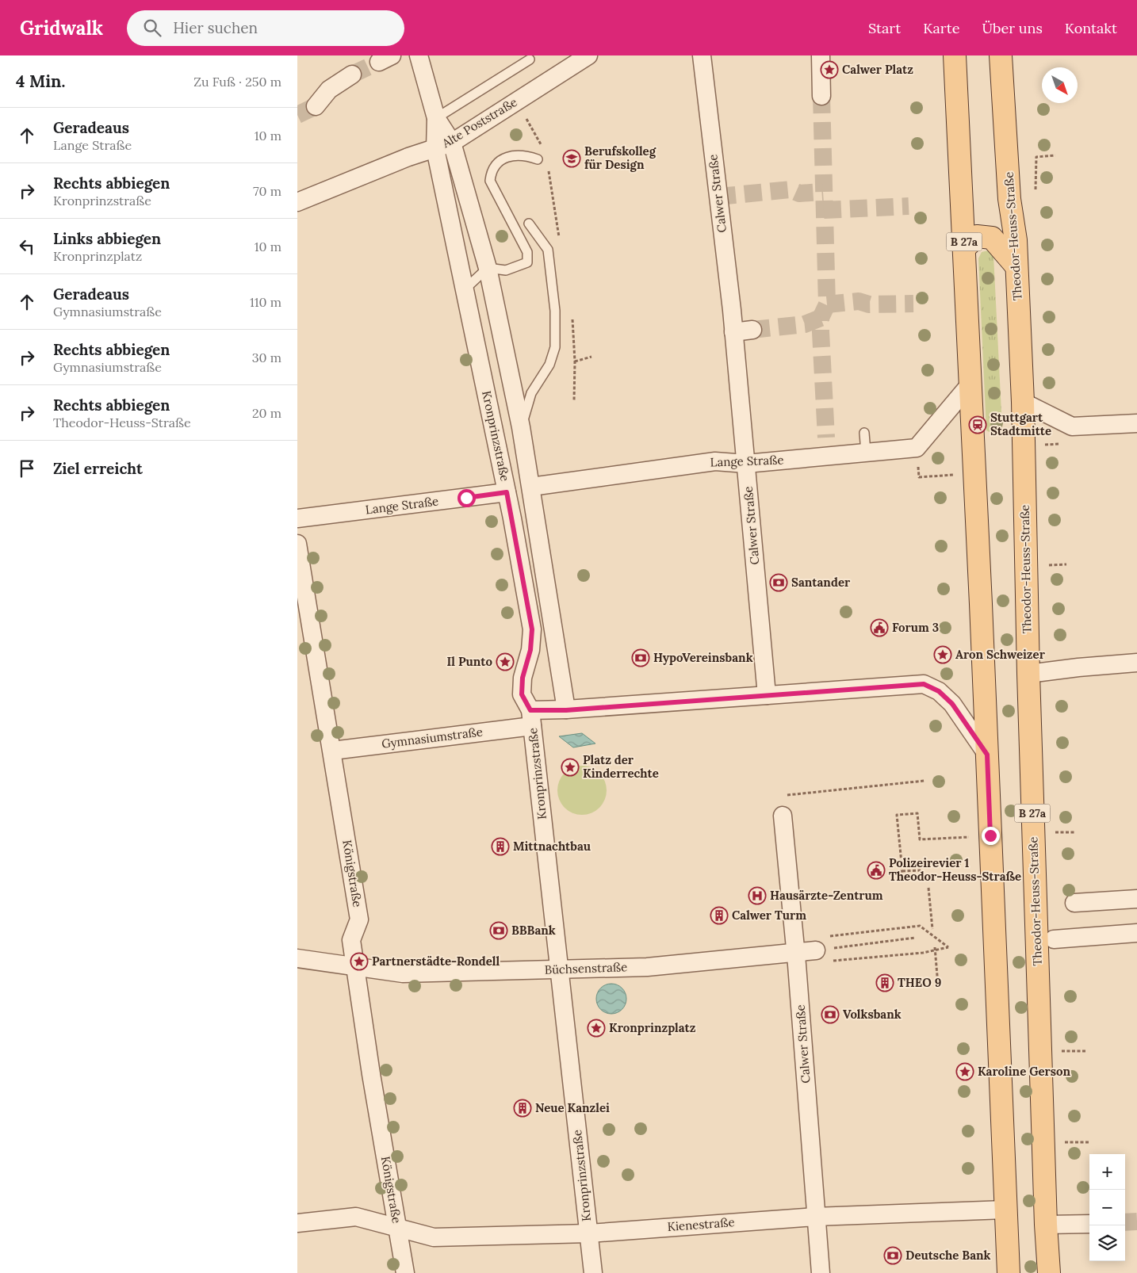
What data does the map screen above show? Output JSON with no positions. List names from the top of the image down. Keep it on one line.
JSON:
{"streets":{"main road":["Theodor-Heuss-Straße","B 27a"],"street":["Alte Poststraße","Calwer Straße","Kronprinzstraße","Lange Straße","Gymnasiumstraße","Königstraße","Büchsenstraße","Kienestraße"]},"crossings":[["Alte Poststraße","Kronprinzstraße"],["Calwer Straße","Lange Straße"],["Calwer Straße","Büchsenstraße"],["Calwer Straße","Kienestraße"],["B 27a","Lange Straße"],["B 27a","Kienestraße"],["Kronprinzstraße","Lange Straße"],["Kronprinzstraße","Gymnasiumstraße"],["Kronprinzstraße","Büchsenstraße"],["Kronprinzstraße","Kienestraße"],["Gymnasiumstraße","Königstraße"],["Königstraße","Büchsenstraße"],["Königstraße","Kienestraße"]],"places":{"place":["Calwer Platz","Aron Schweizer","Il Punto","Platz der Kinderrechte","Partnerstädte-Rondell","Kronprinzplatz","Karoline Gerson"],"school or university":["Berufskolleg für Design"],"station":["Stuttgart Stadtmitte"],"bank":["Santander","HypoVereinsbank","BBBank","Volksbank","Deutsche Bank"],"public building":["Forum 3","Polizeirevier 1 Theodor-Heuss-Straße"],"building":["Mittnachtbau","Calwer Turm","THEO 9","Neue Kanzlei"],"hospital":["Hausärzte-Zentrum"]},"north":"bottom right","page":{"header":"Gridwalk","search":"Hier suchen","nav":["Start","Karte","Über uns","Kontakt"],"heading":["4 Min.","Zu Fuß · 250 m"],"list":[["Geradeaus","Lange Straße","10 m"],["Rechts abbiegen","Kronprinzstraße","70 m"],["Links abbiegen","Kronprinzplatz","10 m"],["Geradeaus","Gymnasiumstraße","110 m"],["Rechts abbiegen","Gymnasiumstraße","30 m"],["Rechts abbiegen","Theodor-Heuss-Straße","20 m"],"Ziel erreicht"],"map_buttons":["+","−"]}}
